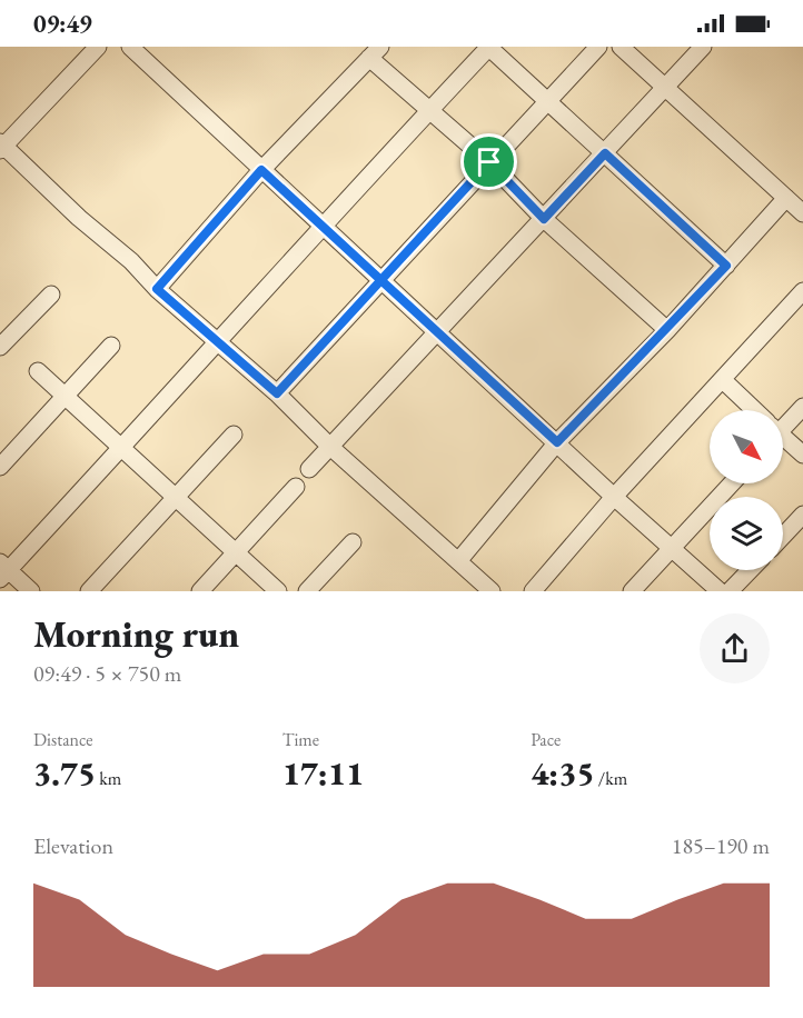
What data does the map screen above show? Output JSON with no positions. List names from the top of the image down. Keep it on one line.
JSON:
{"north":"bottom right","page":{"status":"09:49","heading":["Morning run","09:49 · 5 × 750 m"],"stats":[["Distance","3.75 km"],["Time","17:11"],["Pace","4:35 /km"]],"chart":["Elevation","185–190 m"]}}
